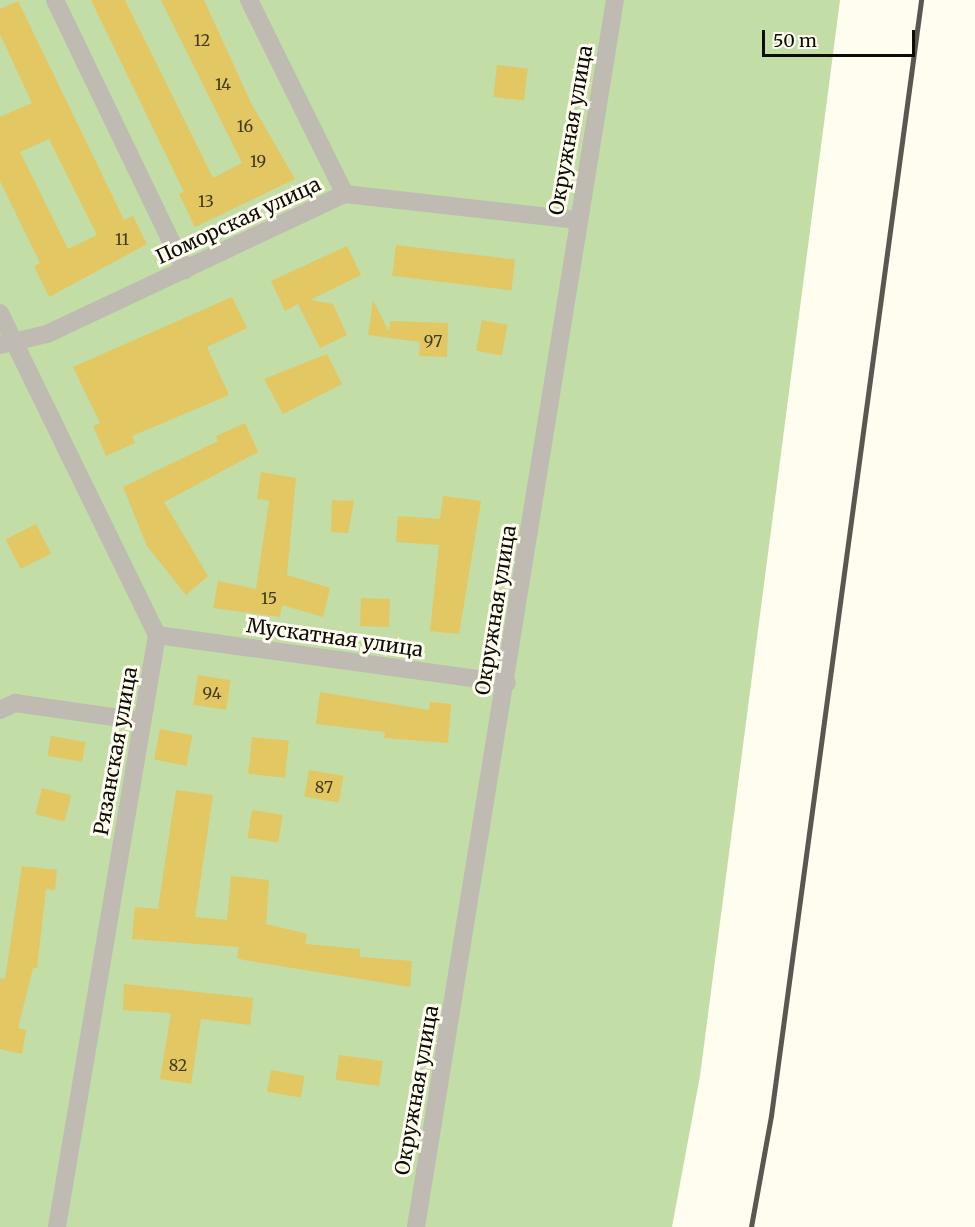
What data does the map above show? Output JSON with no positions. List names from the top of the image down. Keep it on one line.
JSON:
{"streets":{"street":["Окружная улица","Поморская улица","Мускатная улица","Рязанская улица"]},"crossings":[["Окружная улица","Поморская улица"],["Окружная улица","Мускатная улица"],["Мускатная улица","Рязанская улица"]],"house_numbers":["12","14","16","19","13","11","97","15","94","87","82"],"scale_bar":"50 m"}
